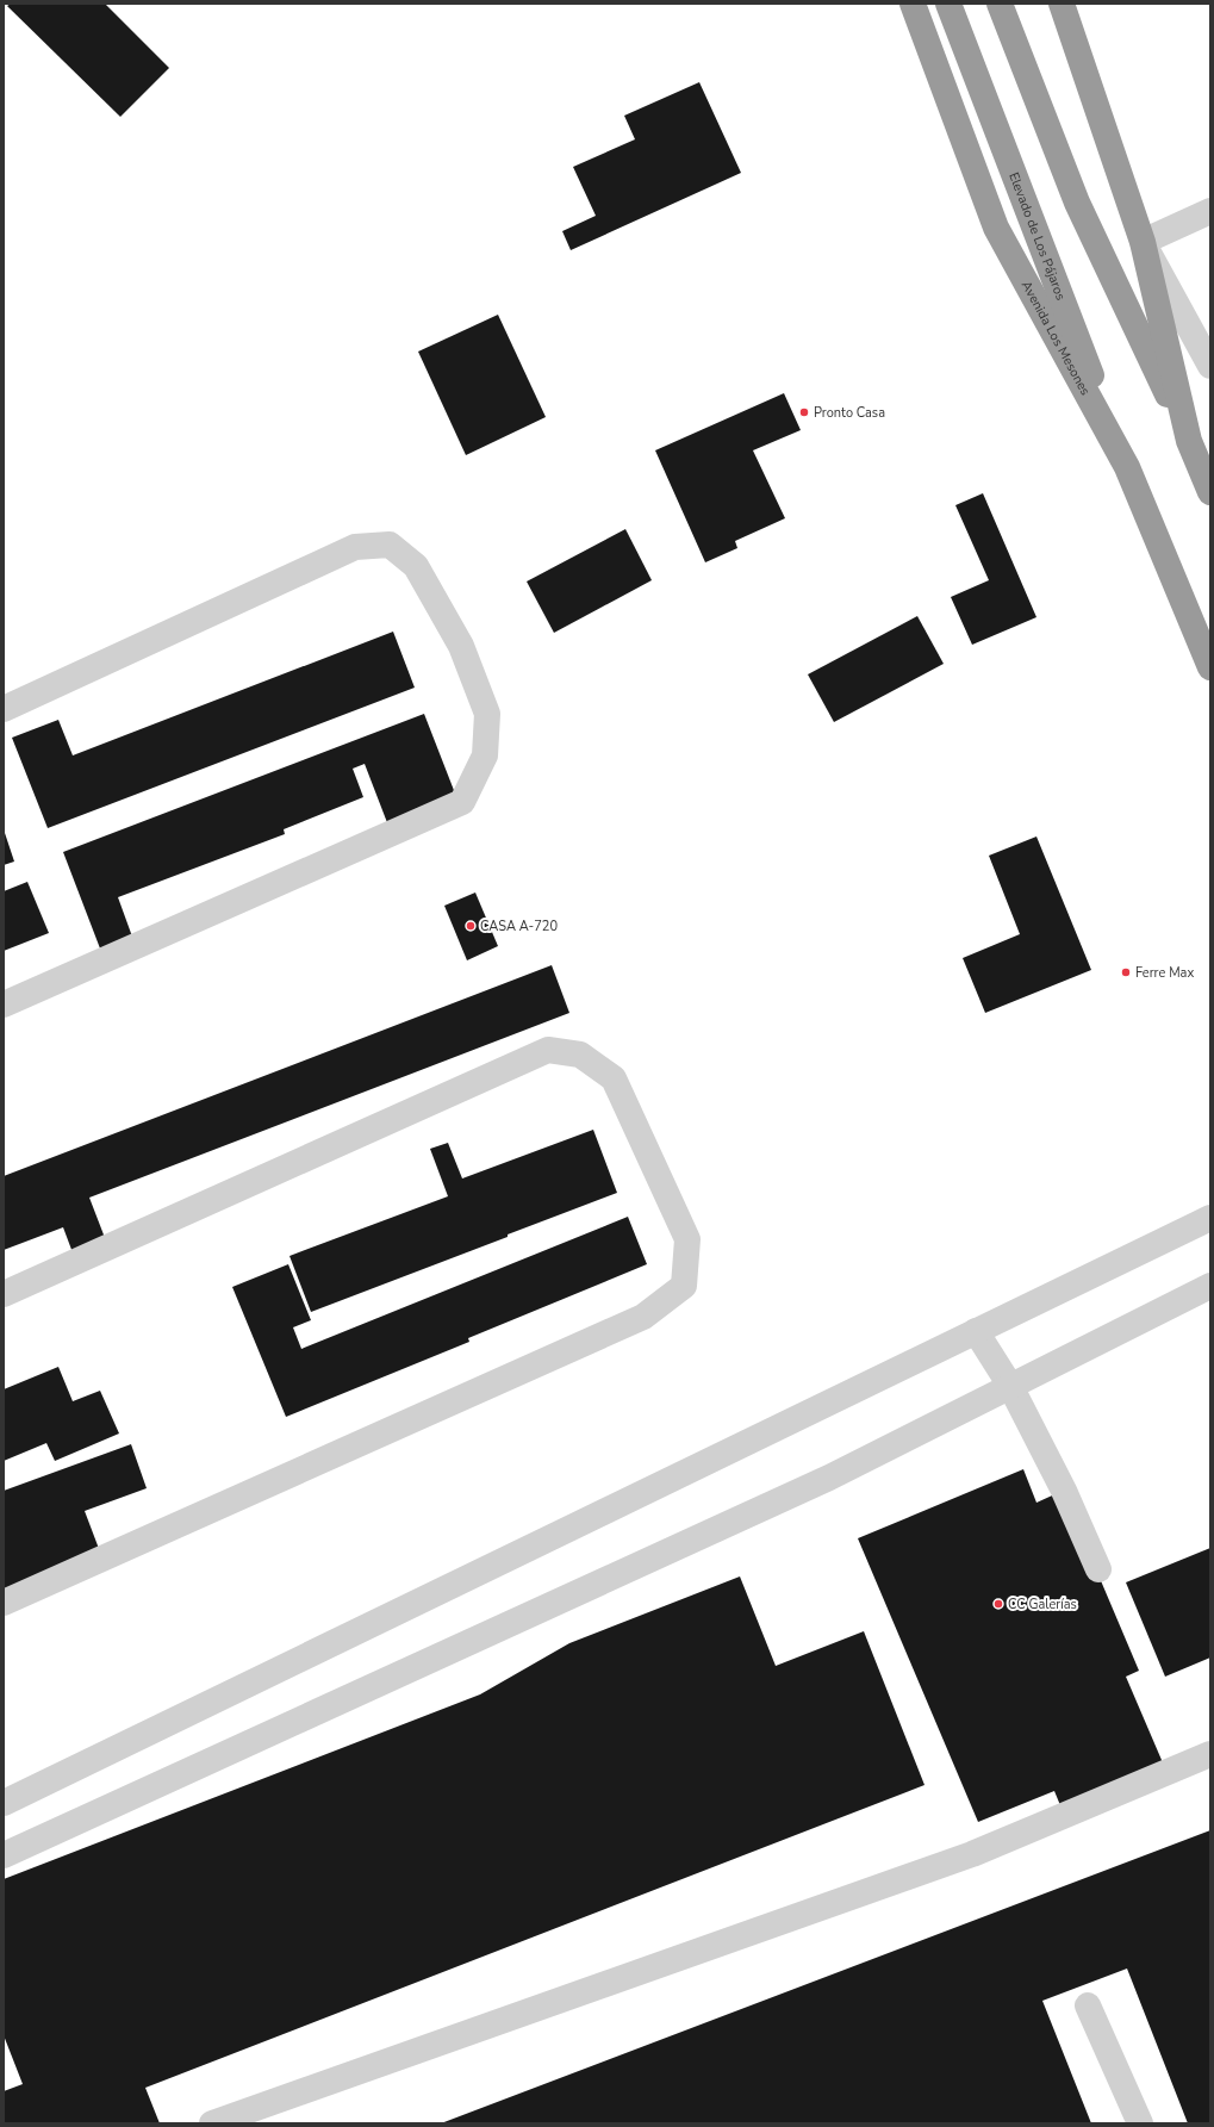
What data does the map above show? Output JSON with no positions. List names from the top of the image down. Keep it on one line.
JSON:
{"streets":{"highway":["Elevado de Los Pájaros","Avenida Los Mesones"]},"crossings":[["Elevado de Los Pájaros","Avenida Los Mesones"]],"places":["Pronto Casa","CASA A-720","Ferre Max","CC Galerías"]}
